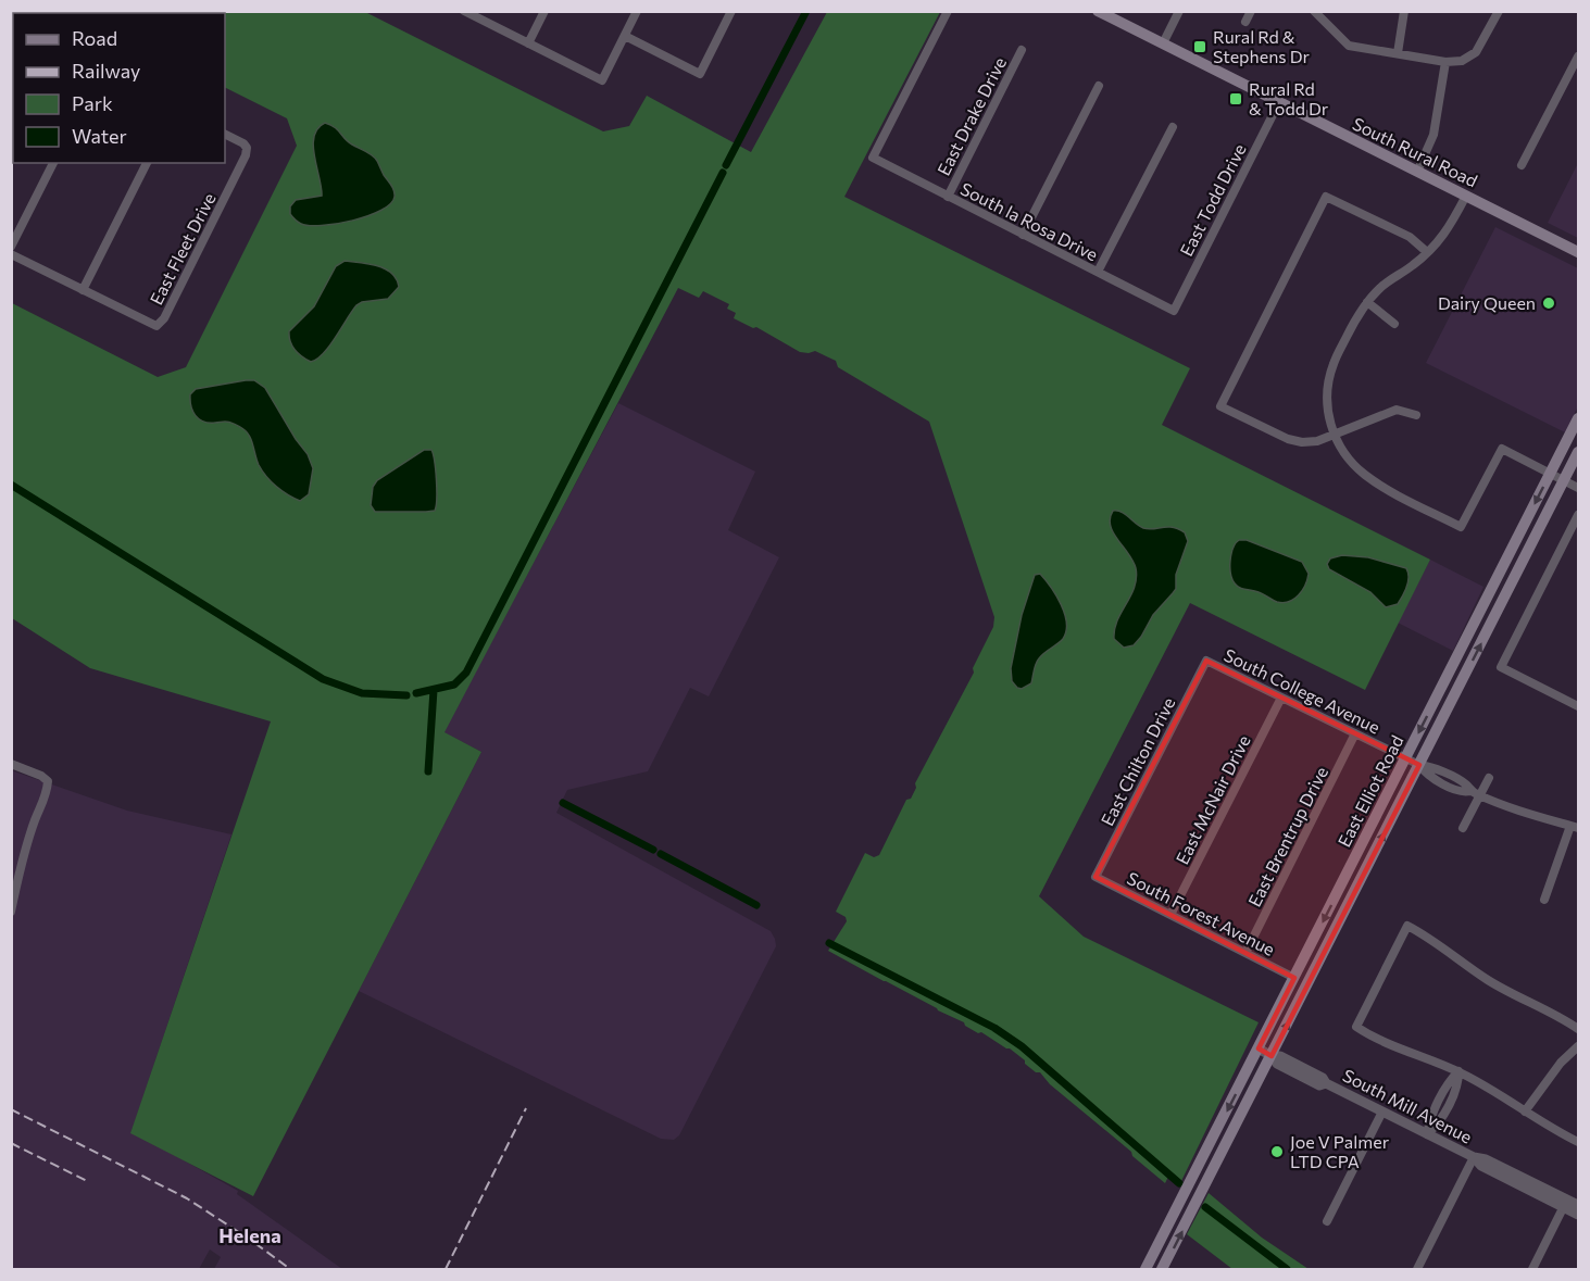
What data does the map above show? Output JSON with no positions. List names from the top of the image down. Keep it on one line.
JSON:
{"streets":{"main road":["South Rural Road","East Elliot Road"],"street":["East Drake Drive","East Todd Drive","South la Rosa Drive","East Fleet Drive","South College Avenue","East Chilton Drive","East McNair Drive","East Brentrup Drive","South Forest Avenue","South Mill Avenue"]},"crossings":[["East Drake Drive","South la Rosa Drive"],["South Rural Road","East Todd Drive"],["East Todd Drive","South la Rosa Drive"],["South College Avenue","East Chilton Drive"],["South College Avenue","East Elliot Road"],["South College Avenue","East McNair Drive"],["South College Avenue","East Brentrup Drive"],["East Chilton Drive","South Forest Avenue"],["East Elliot Road","South Forest Avenue"],["East Elliot Road","South Mill Avenue"],["East McNair Drive","South Forest Avenue"],["East Brentrup Drive","South Forest Avenue"]],"districts":["Helena"],"places":{"transit":["Rural Rd & Stephens Dr","Rural Rd & Todd Dr"],"other":["Dairy Queen","Joe V Palmer LTD CPA"]},"legend":["Road","Railway","Park","Water"]}
